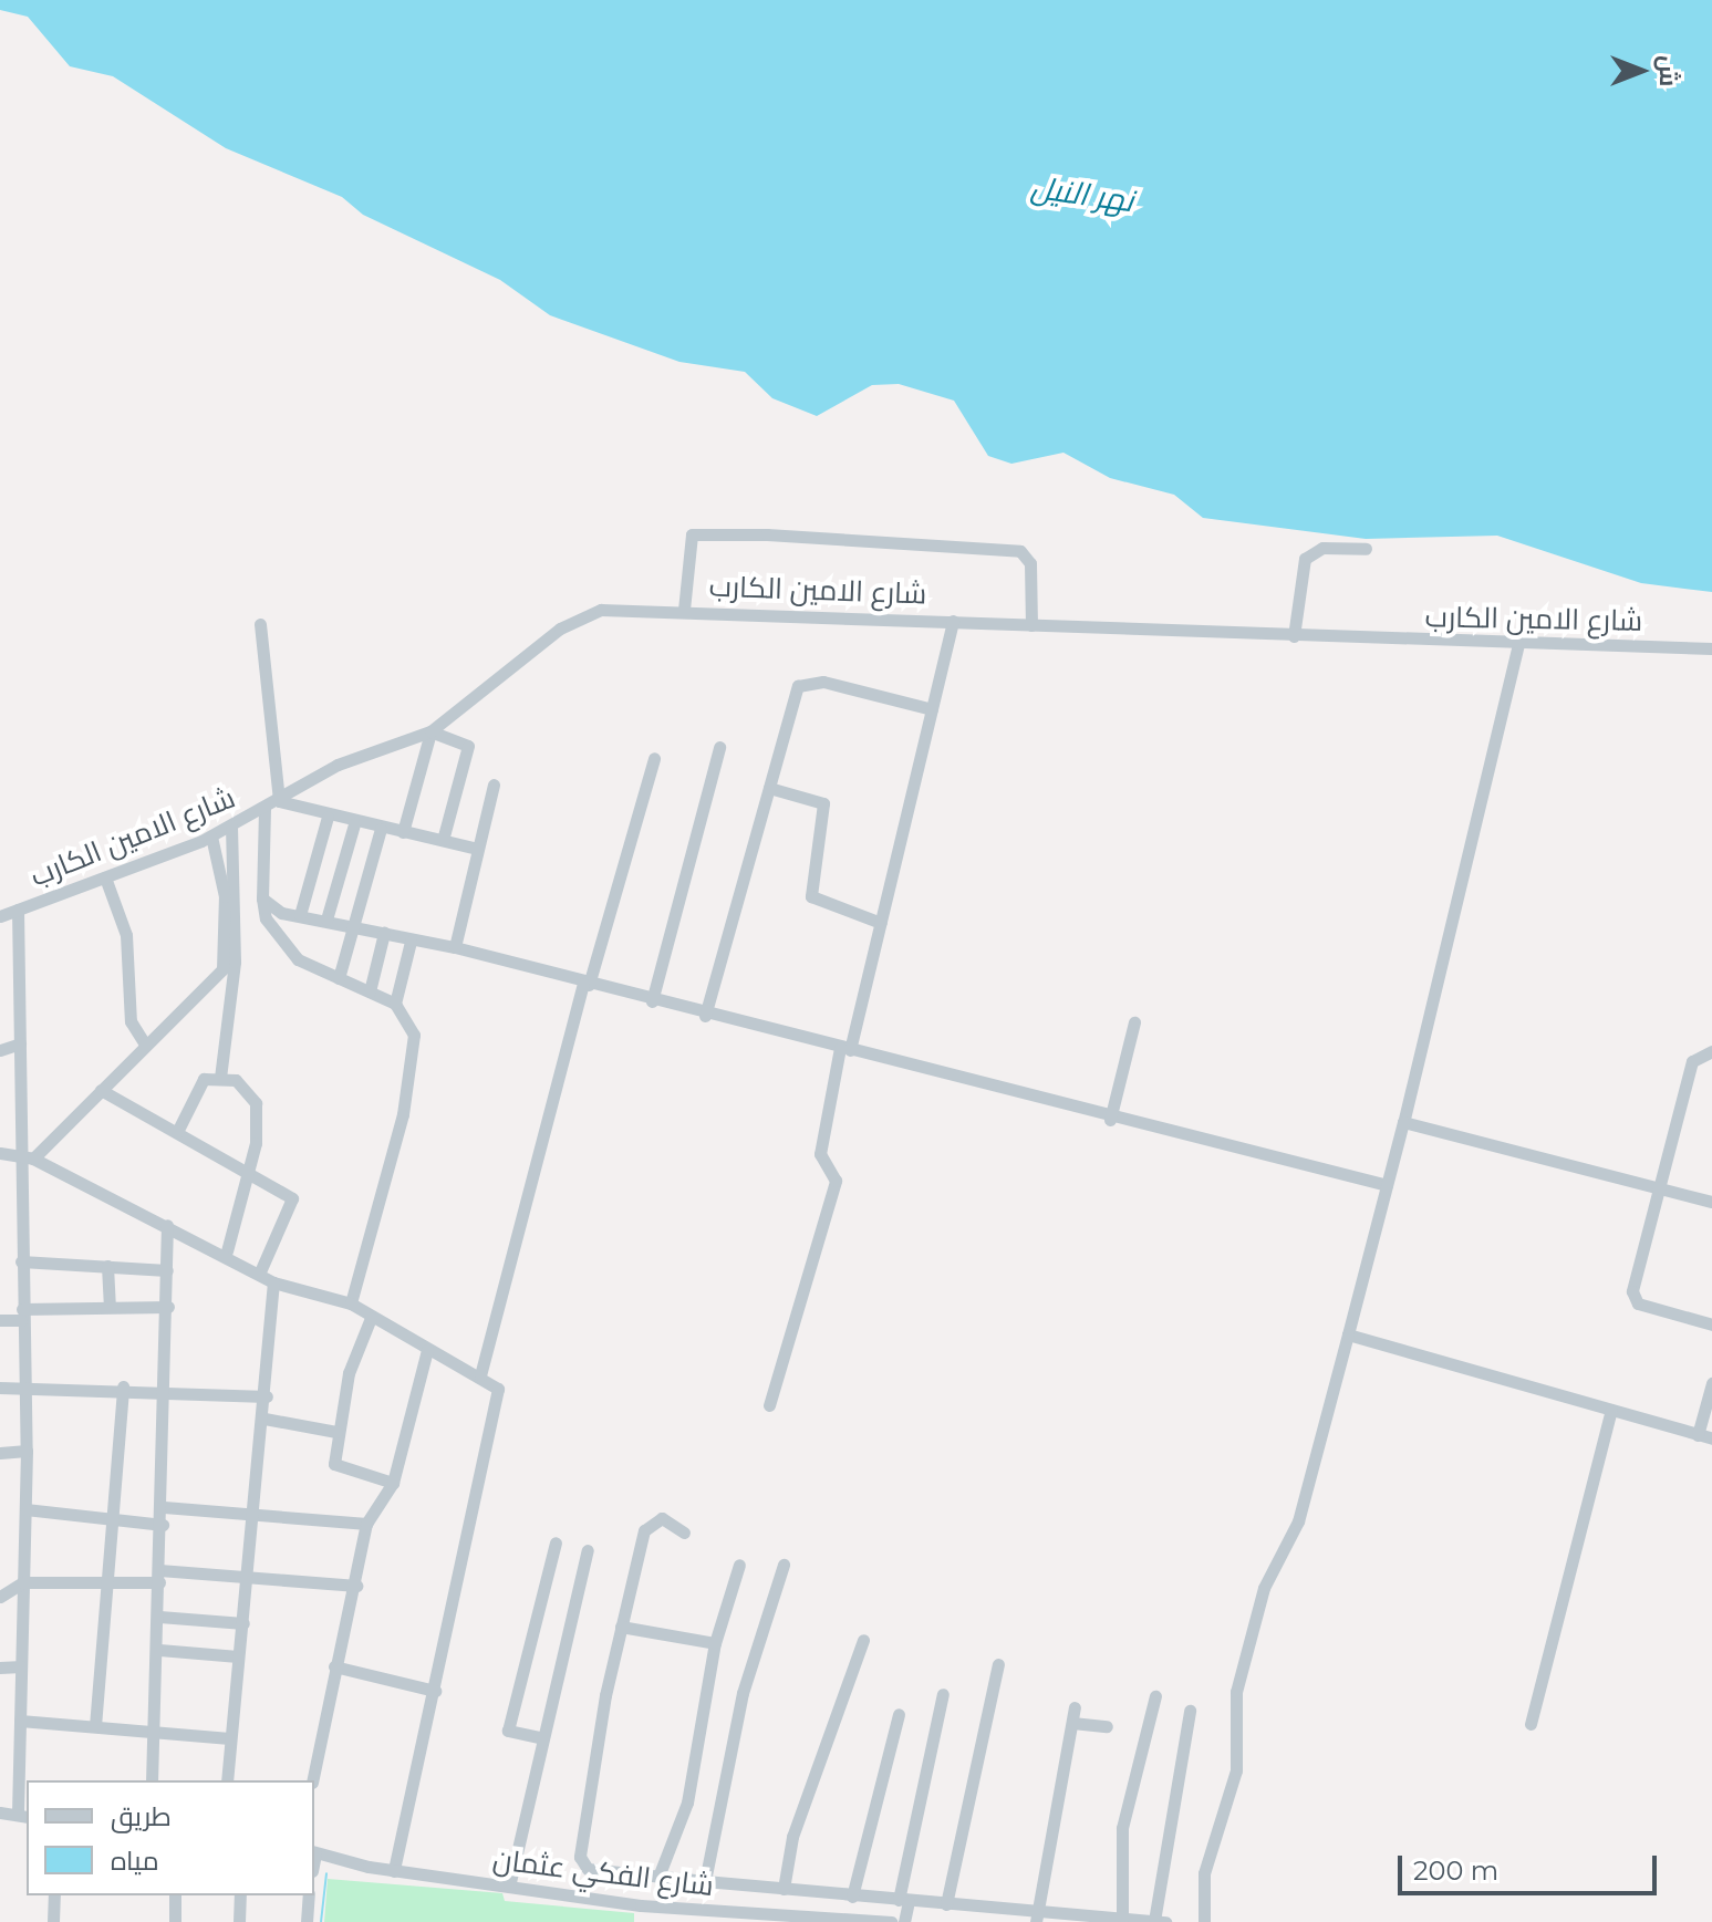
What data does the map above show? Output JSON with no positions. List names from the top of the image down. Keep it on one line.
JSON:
{"streets":{"street":["شارع الامين الكارب","شارع الفكي عثمان"]},"water":["نهر النيل"],"legend":["طريق","مياه"],"scale_bar":"200 m","north":"right"}
